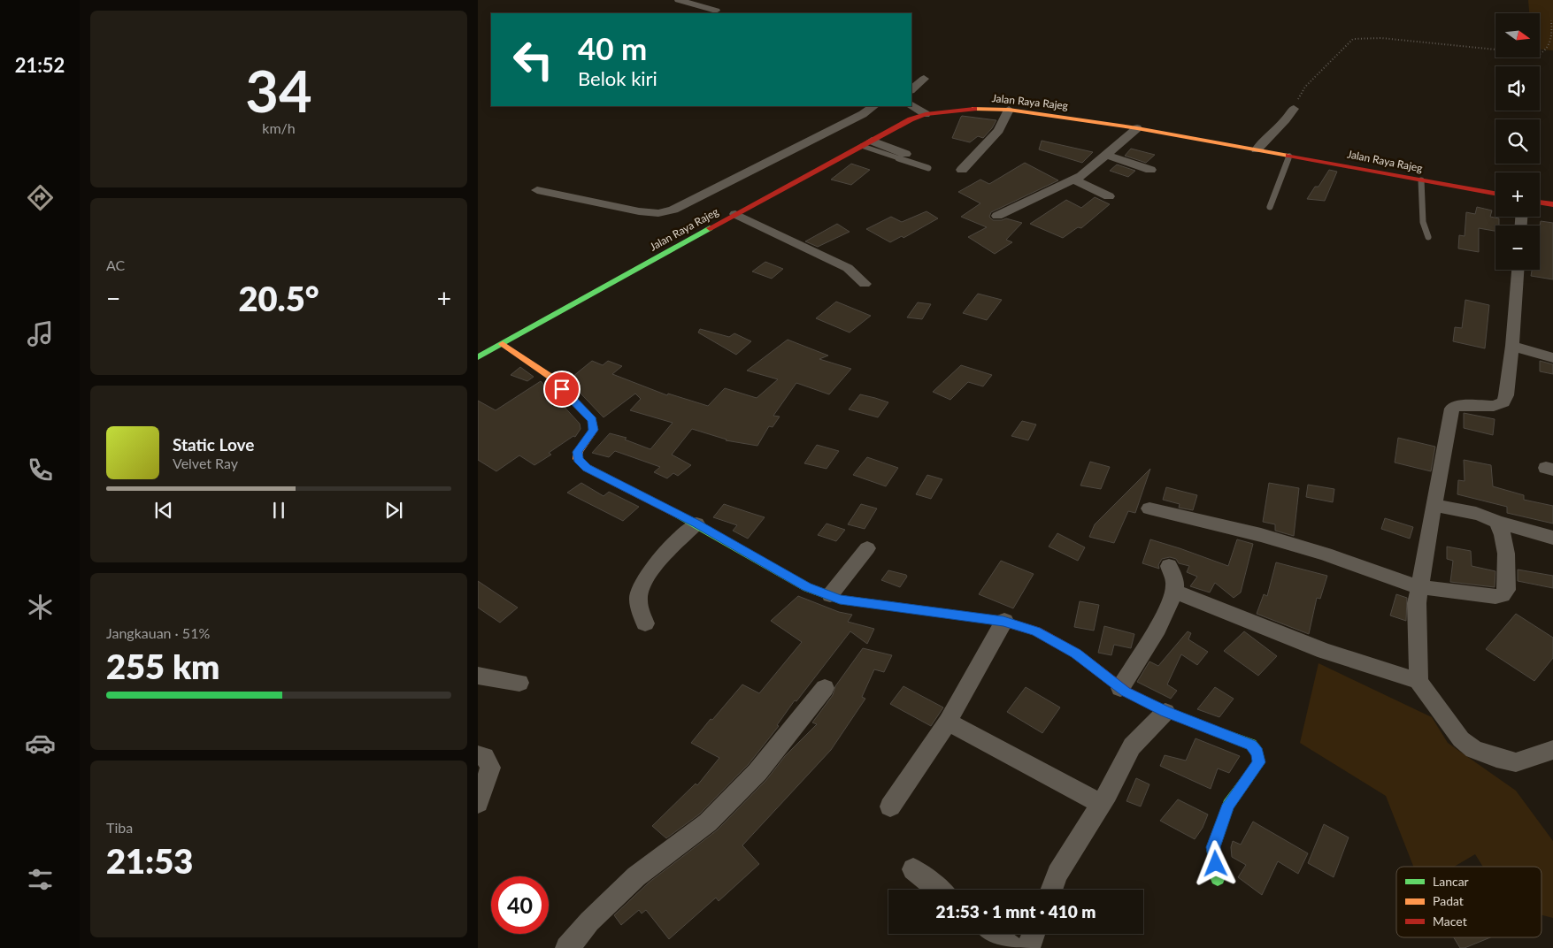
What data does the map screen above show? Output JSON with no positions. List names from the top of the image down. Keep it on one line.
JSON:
{"streets":{"main road":["Jalan Raya Rajeg"]},"legend":["Lancar","Padat","Macet"],"north":"right","page":{"tabs":"21:52","tile":[["34","km/h"],"AC",["Jangkauan · 51%","255 km"],["Tiba","21:53"]],"map_buttons":["+","−"],"turn":["40 m","Belok kiri"],"heat":["−","20.5°","+"],"song":["Static Love","Velvet Ray"],"limit":"40","trip":"21:53 · 1 mnt · 410 m"}}
